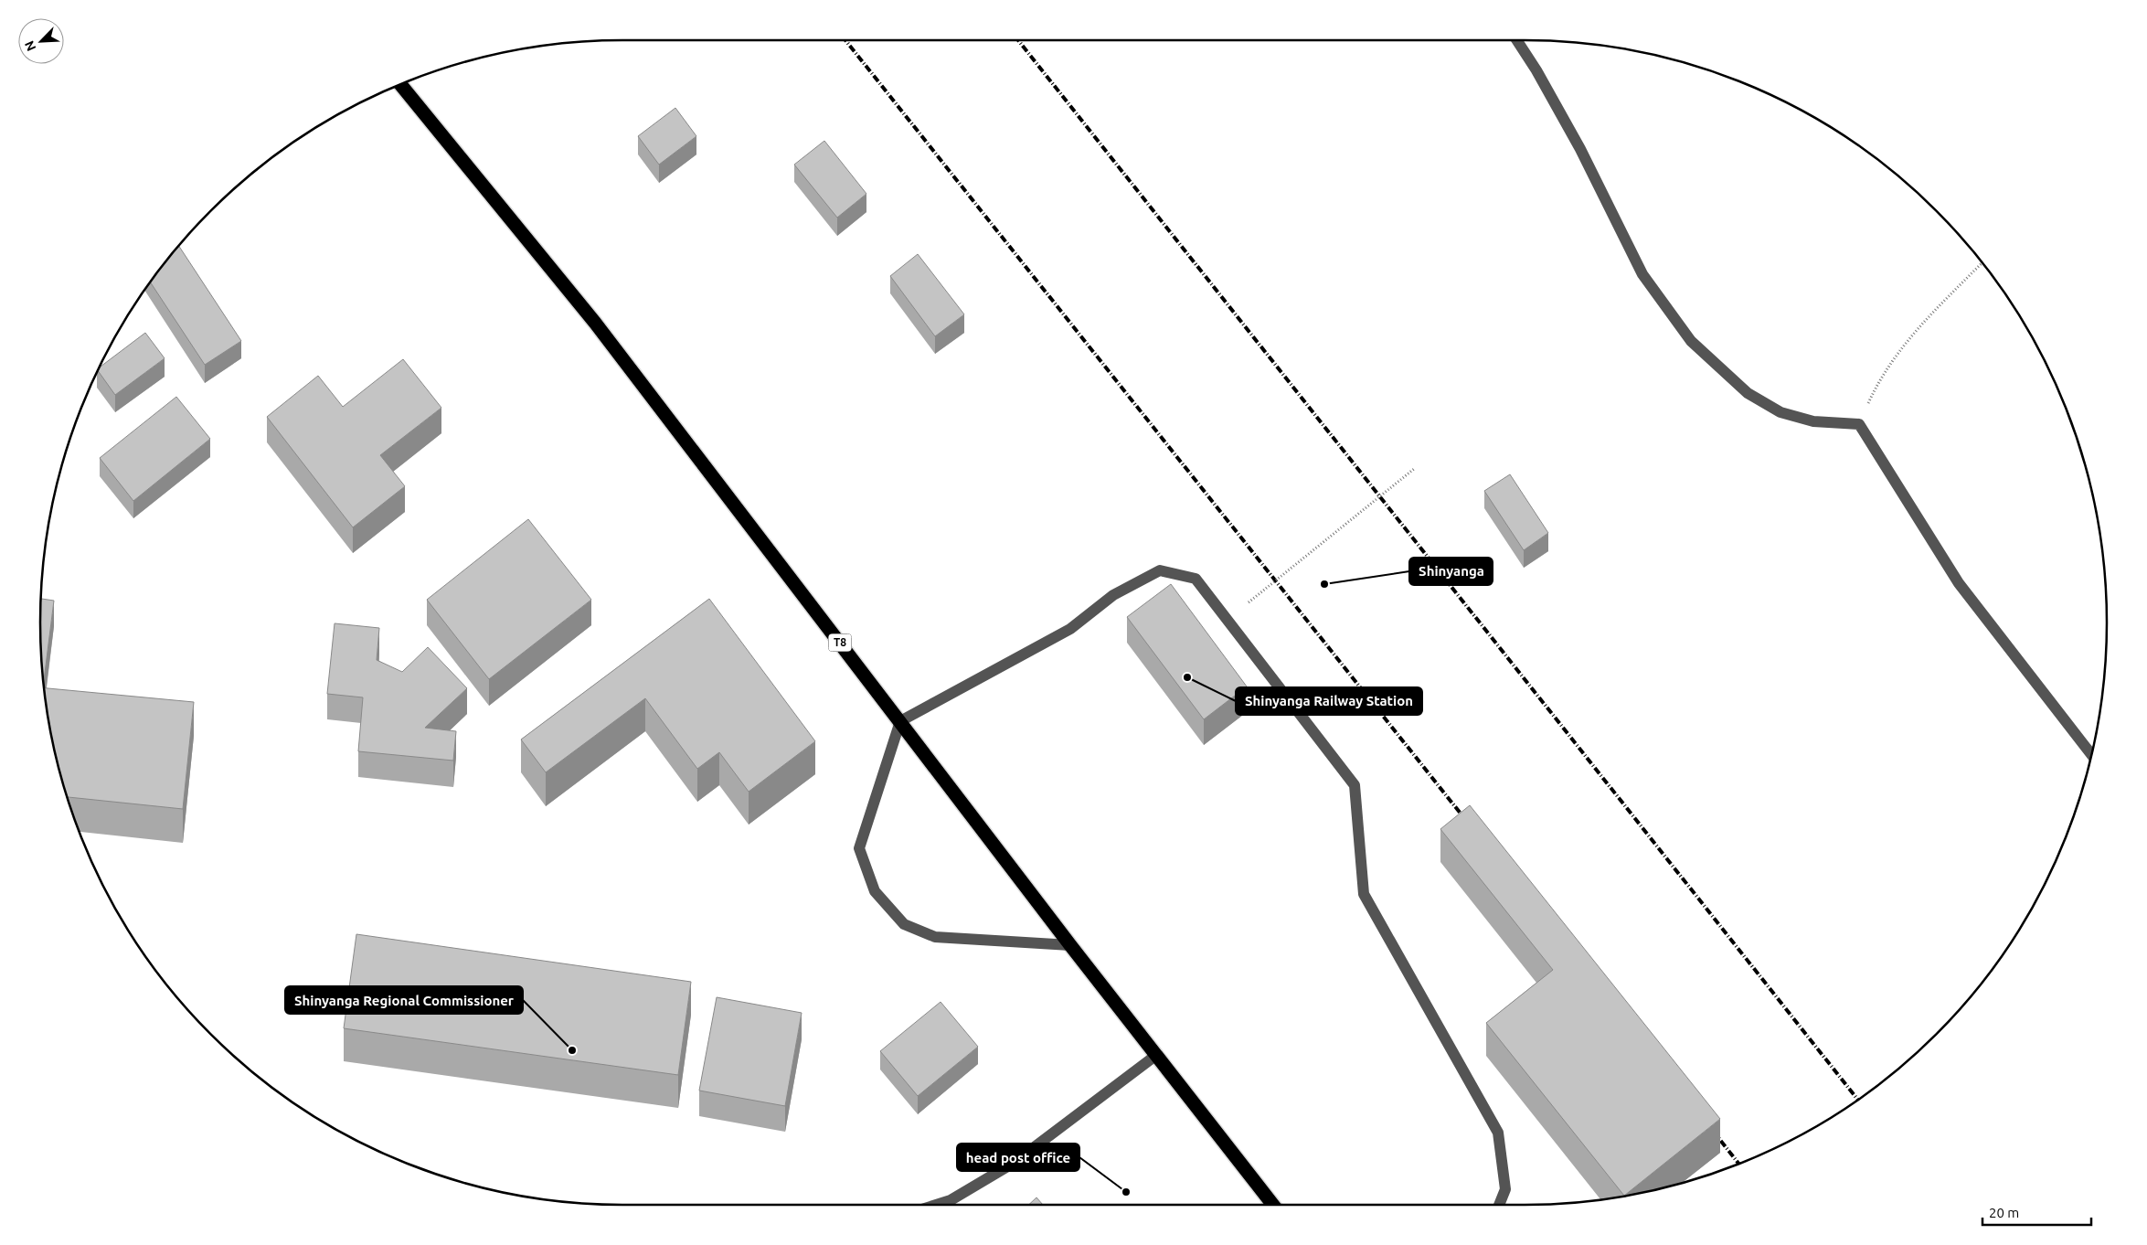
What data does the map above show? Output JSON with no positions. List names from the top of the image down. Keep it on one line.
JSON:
{"streets":{"highway":["T8"]},"places":["Shinyanga","Shinyanga Railway Station","Shinyanga Regional Commissioner","head post office"],"scale_bar":"20 m","north":"bottom left"}
